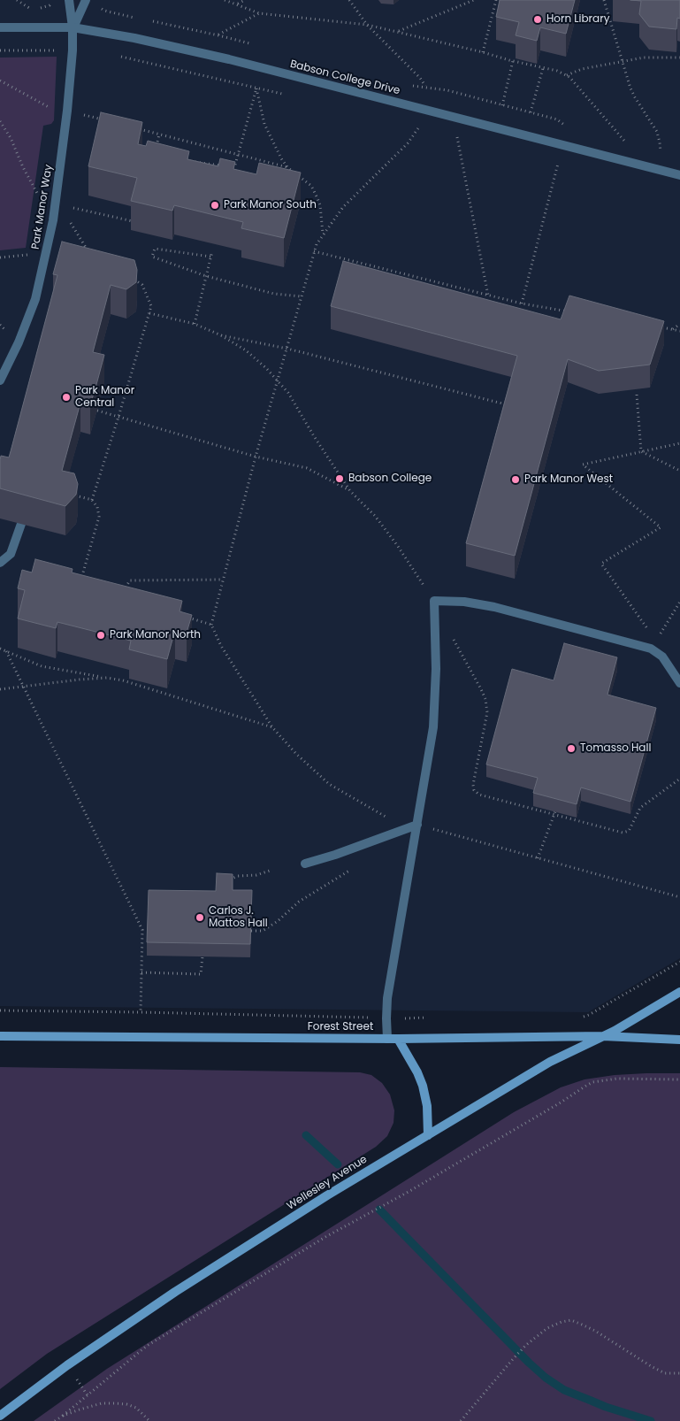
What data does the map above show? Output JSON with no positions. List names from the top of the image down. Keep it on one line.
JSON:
{"streets":{"main road":["Forest Street","Wellesley Avenue"],"street":["Babson College Drive","Park Manor Way"]},"crossings":[["Babson College Drive","Park Manor Way"],["Forest Street","Wellesley Avenue"]],"places":["Horn Library","Park Manor South","Park Manor Central","Babson College","Park Manor West","Park Manor North","Tomasso Hall","Carlos J. Mattos Hall"]}
